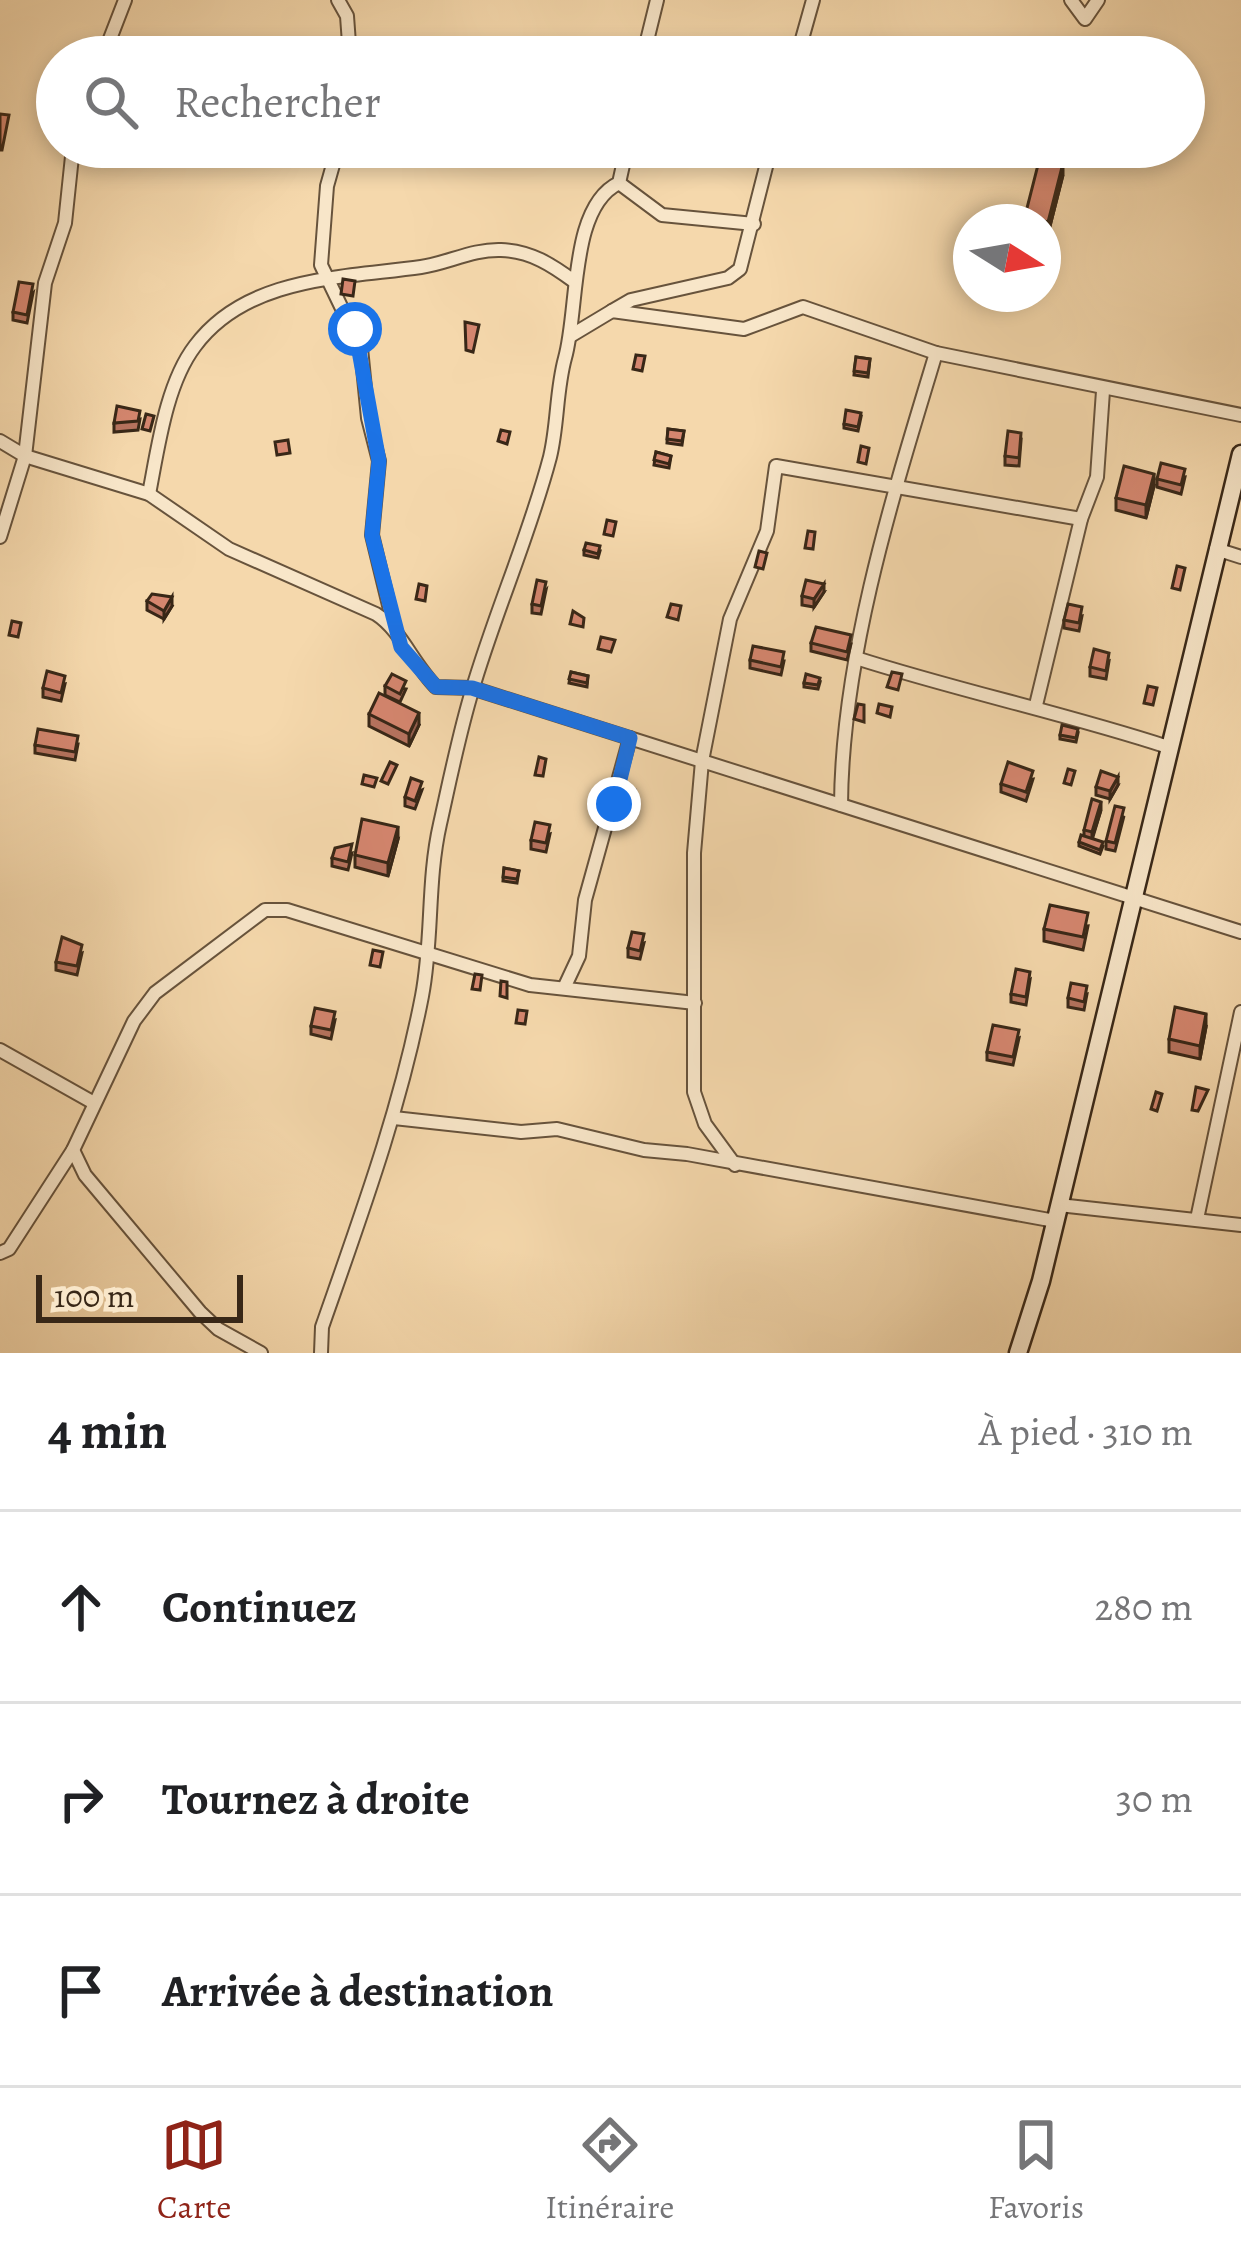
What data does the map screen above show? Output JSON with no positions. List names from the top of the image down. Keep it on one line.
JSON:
{"scale_bar":"100 m","north":"right","page":{"search":"Rechercher","scale":"100 m","heading":["4 min","À pied · 310 m"],"list":[["Continuez","280 m"],["Tournez à droite","30 m"],"Arrivée à destination"],"nav":["Carte","Itinéraire","Favoris"]}}
